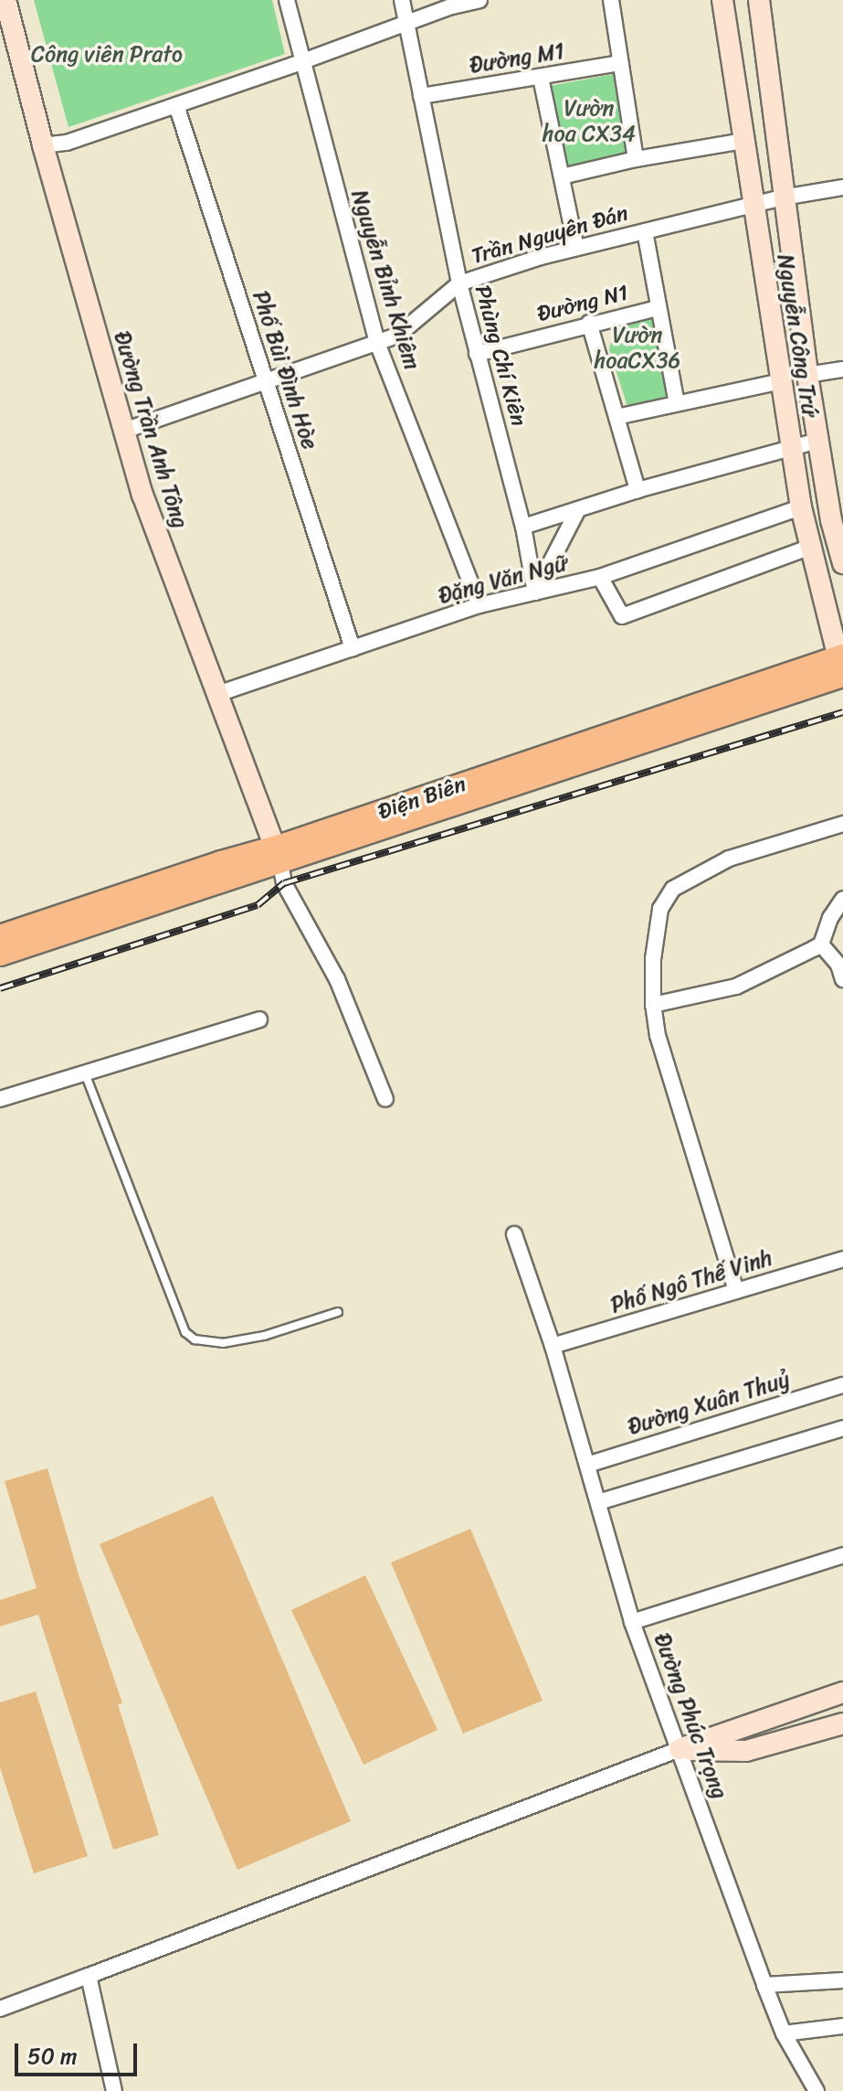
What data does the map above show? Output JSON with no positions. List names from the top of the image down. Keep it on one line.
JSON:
{"streets":{"main road":["Điện Biên"],"street":["Đường M1","Trần Nguyên Đán","Nguyễn Bỉnh Khiêm","Đường N1","Nguyễn Công Trứ","Phùng Chí Kiên","Phố Bùi Đình Hòe","Đường Trần Anh Tông","Đặng Văn Ngữ","Phố Ngô Thế Vinh","Đường Xuân Thuỷ","Đường Phúc Trọng"]},"crossings":[["Đường M1","Phùng Chí Kiên"],["Trần Nguyên Đán","Nguyễn Bỉnh Khiêm"],["Trần Nguyên Đán","Nguyễn Công Trứ"],["Trần Nguyên Đán","Phùng Chí Kiên"],["Trần Nguyên Đán","Phố Bùi Đình Hòe"],["Trần Nguyên Đán","Đường Trần Anh Tông"],["Nguyễn Bỉnh Khiêm","Đặng Văn Ngữ"],["Đường N1","Phùng Chí Kiên"],["Nguyễn Công Trứ","Đặng Văn Ngữ"],["Nguyễn Công Trứ","Điện Biên"],["Phùng Chí Kiên","Đặng Văn Ngữ"],["Phố Bùi Đình Hòe","Đặng Văn Ngữ"],["Đường Trần Anh Tông","Đặng Văn Ngữ"],["Đường Trần Anh Tông","Điện Biên"],["Phố Ngô Thế Vinh","Đường Phúc Trọng"],["Đường Xuân Thuỷ","Đường Phúc Trọng"]],"parks":["Công viên Prato","Vườn hoa CX34","Vườn hoaCX36"],"scale_bar":"50 m"}
